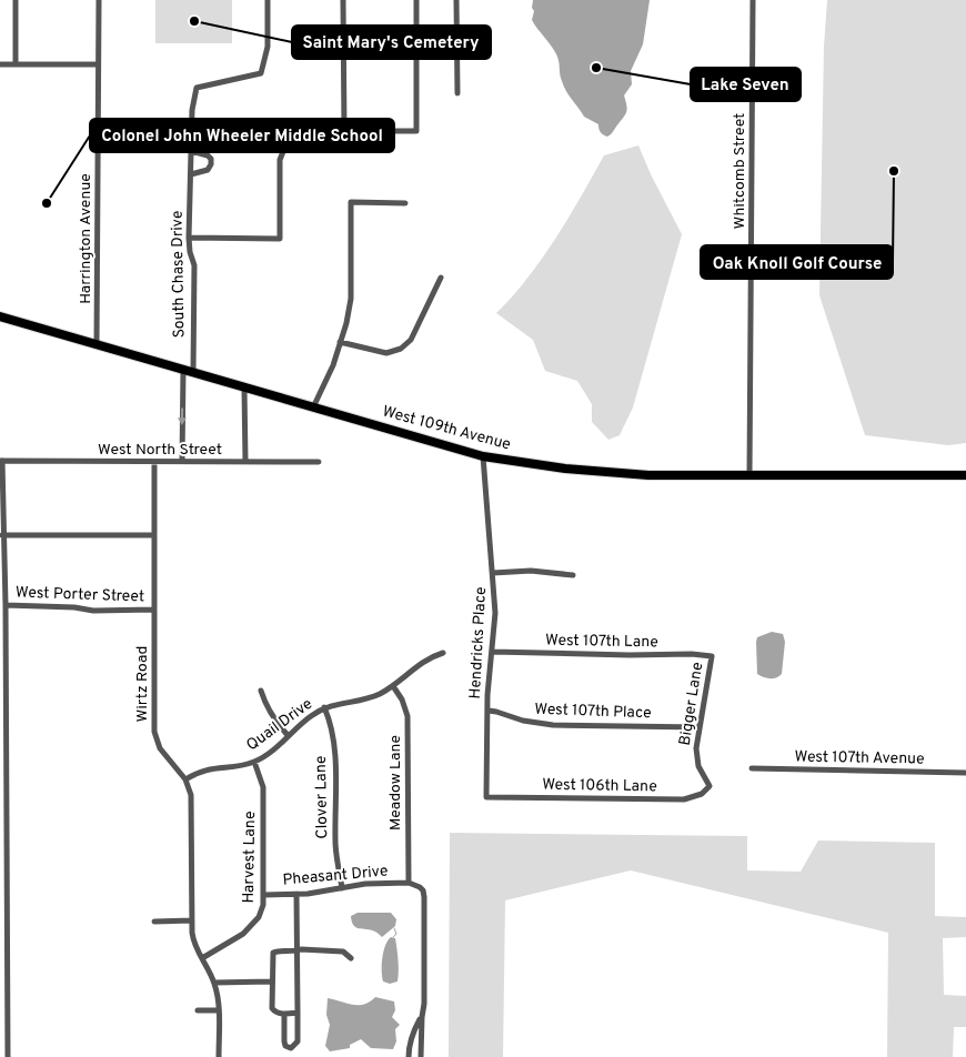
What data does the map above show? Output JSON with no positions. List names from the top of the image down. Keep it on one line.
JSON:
{"streets":{"main road":["West 109th Avenue"],"street":["Whitcomb Street","Harrington Avenue","South Chase Drive","West North Street","West Porter Street","West 107th Lane","Hendricks Place","Wirtz Road","Bigger Lane","West 107th Place","Quail Drive","West 107th Avenue","Meadow Lane","West 106th Lane","Clover Lane","Harvest Lane","Pheasant Drive"]},"crossings":[["Whitcomb Street","West 109th Avenue"],["Harrington Avenue","West 109th Avenue"],["South Chase Drive","West 109th Avenue"],["West 109th Avenue","Hendricks Place"],["West North Street","Wirtz Road"],["West Porter Street","Wirtz Road"],["West 107th Lane","Hendricks Place"],["West 107th Lane","Bigger Lane"],["Hendricks Place","West 107th Place"],["Hendricks Place","West 106th Lane"],["Wirtz Road","Quail Drive"],["Wirtz Road","Harvest Lane"],["Bigger Lane","West 107th Place"],["Bigger Lane","West 106th Lane"],["Quail Drive","Meadow Lane"],["Quail Drive","Clover Lane"],["Quail Drive","Harvest Lane"],["Meadow Lane","Pheasant Drive"],["Clover Lane","Pheasant Drive"],["Harvest Lane","Pheasant Drive"]],"places":["Saint Mary's Cemetery","Lake Seven","Oak Knoll Golf Course","Colonel John Wheeler Middle School"]}
